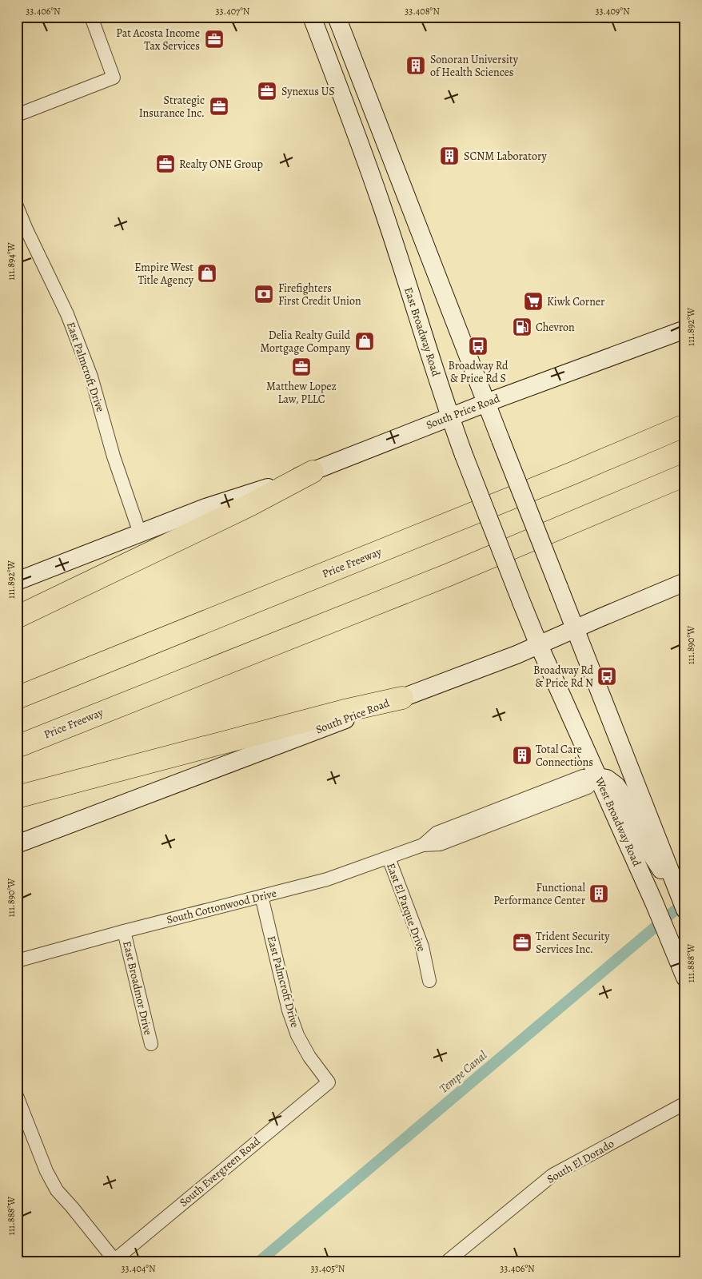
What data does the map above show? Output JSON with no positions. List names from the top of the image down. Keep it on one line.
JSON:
{"streets":{"highway":["Price Freeway"],"main road":["East Broadway Road","South Price Road","West Broadway Road"],"street":["East Palmcroft Drive","South Cottonwood Drive","East El Parque Drive","East Broadmor Drive","South El Dorado","South Evergreen Road"]},"crossings":[["East Broadway Road","South Price Road"],["East Broadway Road","West Broadway Road"],["East Palmcroft Drive","South Price Road"],["East Palmcroft Drive","South Cottonwood Drive"],["East Palmcroft Drive","South Evergreen Road"],["South Price Road","West Broadway Road"],["West Broadway Road","South Cottonwood Drive"],["South Cottonwood Drive","East El Parque Drive"],["South Cottonwood Drive","East Broadmor Drive"]],"water":["Tempe Canal"],"places":{"office":["Pat Acosta Income Tax Services","Synexus US","Strategic Insurance Inc.","Realty ONE Group","Matthew Lopez Law, PLLC","Trident Security Services Inc."],"building":["Sonoran University of Health Sciences","SCNM Laboratory","Total Care Connections","Functional Performance Center"],"shop":["Empire West Title Agency","Delia Realty Guild Mortgage Company"],"bank":["Firefighters First Credit Union"],"supermarket":["Kiwk Corner"],"fuel station":["Chevron"],"bus stop":["Broadway Rd & Price Rd S","Broadway Rd & Price Rd N"]},"coordinates":["33.406°N","33.407°N","33.408°N","33.409°N","111.894°W","111.892°W","111.890°W","111.888°W","33.404°N","33.405°N"]}
